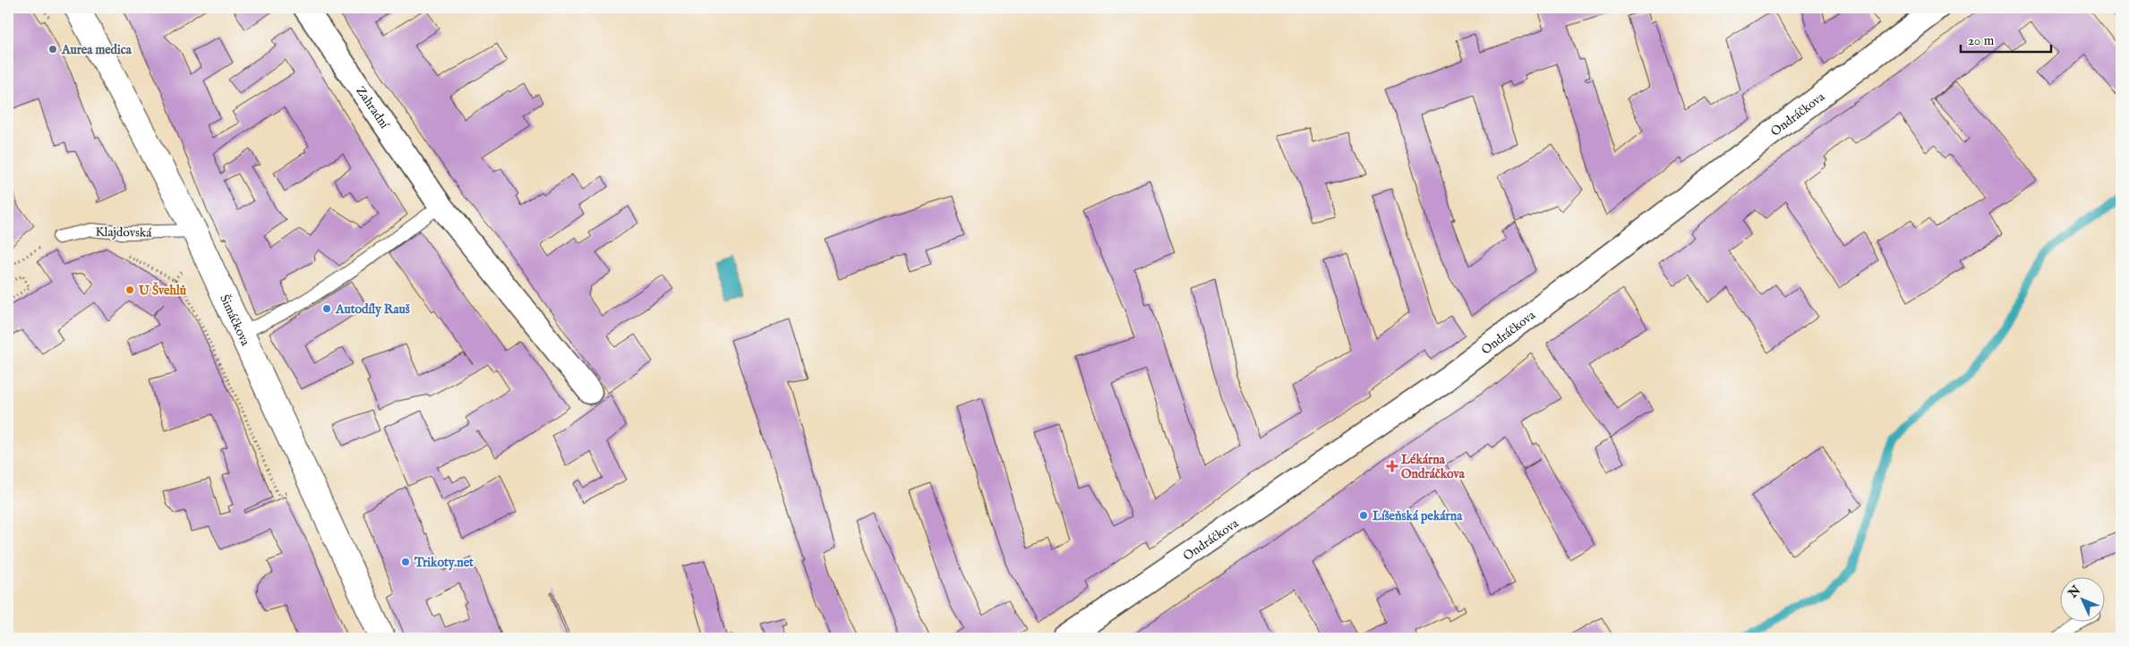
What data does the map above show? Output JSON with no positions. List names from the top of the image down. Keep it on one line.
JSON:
{"streets":{"street":["Zahradní","Ondráčkova","Šimáčkova"],"lane":["Klajdovská"]},"crossings":[["Klajdovská","Šimáčkova"]],"places":{"other":["Aurea medica","U Švehlů","Autodíly Rauš","Líšeňská pekárna","Trikoty.net"],"health":["Lékárna Ondráčkova"]},"scale_bar":"20 m","north":"top left"}
